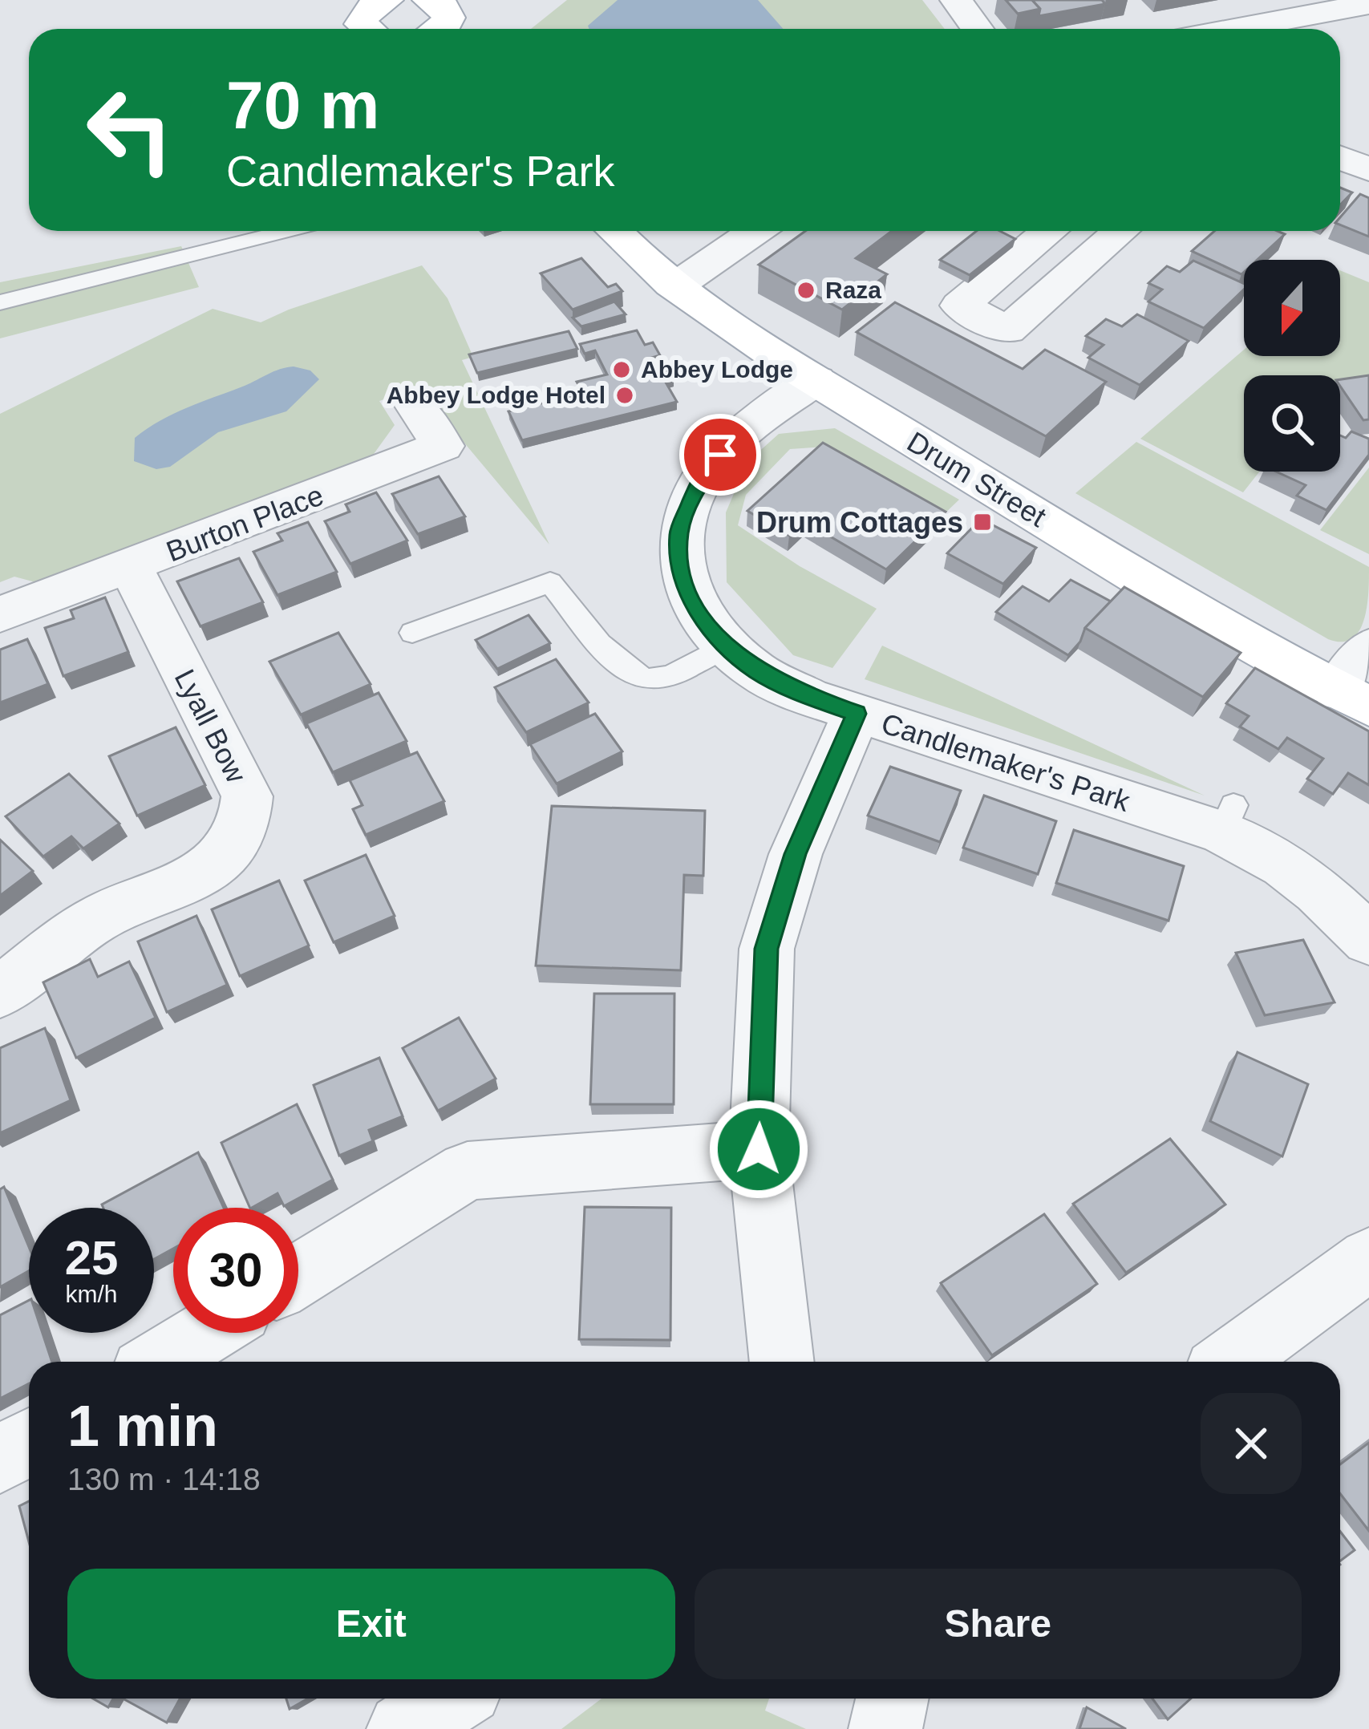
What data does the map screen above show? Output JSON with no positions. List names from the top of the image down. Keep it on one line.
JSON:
{"streets":{"main road":["Drum Street"],"street":["Burton Place","Lyall Bow","Candlemaker's Park"]},"crossings":[["Drum Street","Candlemaker's Park"],["Burton Place","Lyall Bow"]],"places":{"other":["Raza","Abbey Lodge","Abbey Lodge Hotel"],"transit":["Drum Cottages"]},"north":"bottom","page":{"turn":["70 m","Candlemaker's Park"],"speed":"25 km/h","limit":"30","heading":["1 min","130 m · 14:18"],"buttons":["Exit","Share"]}}
